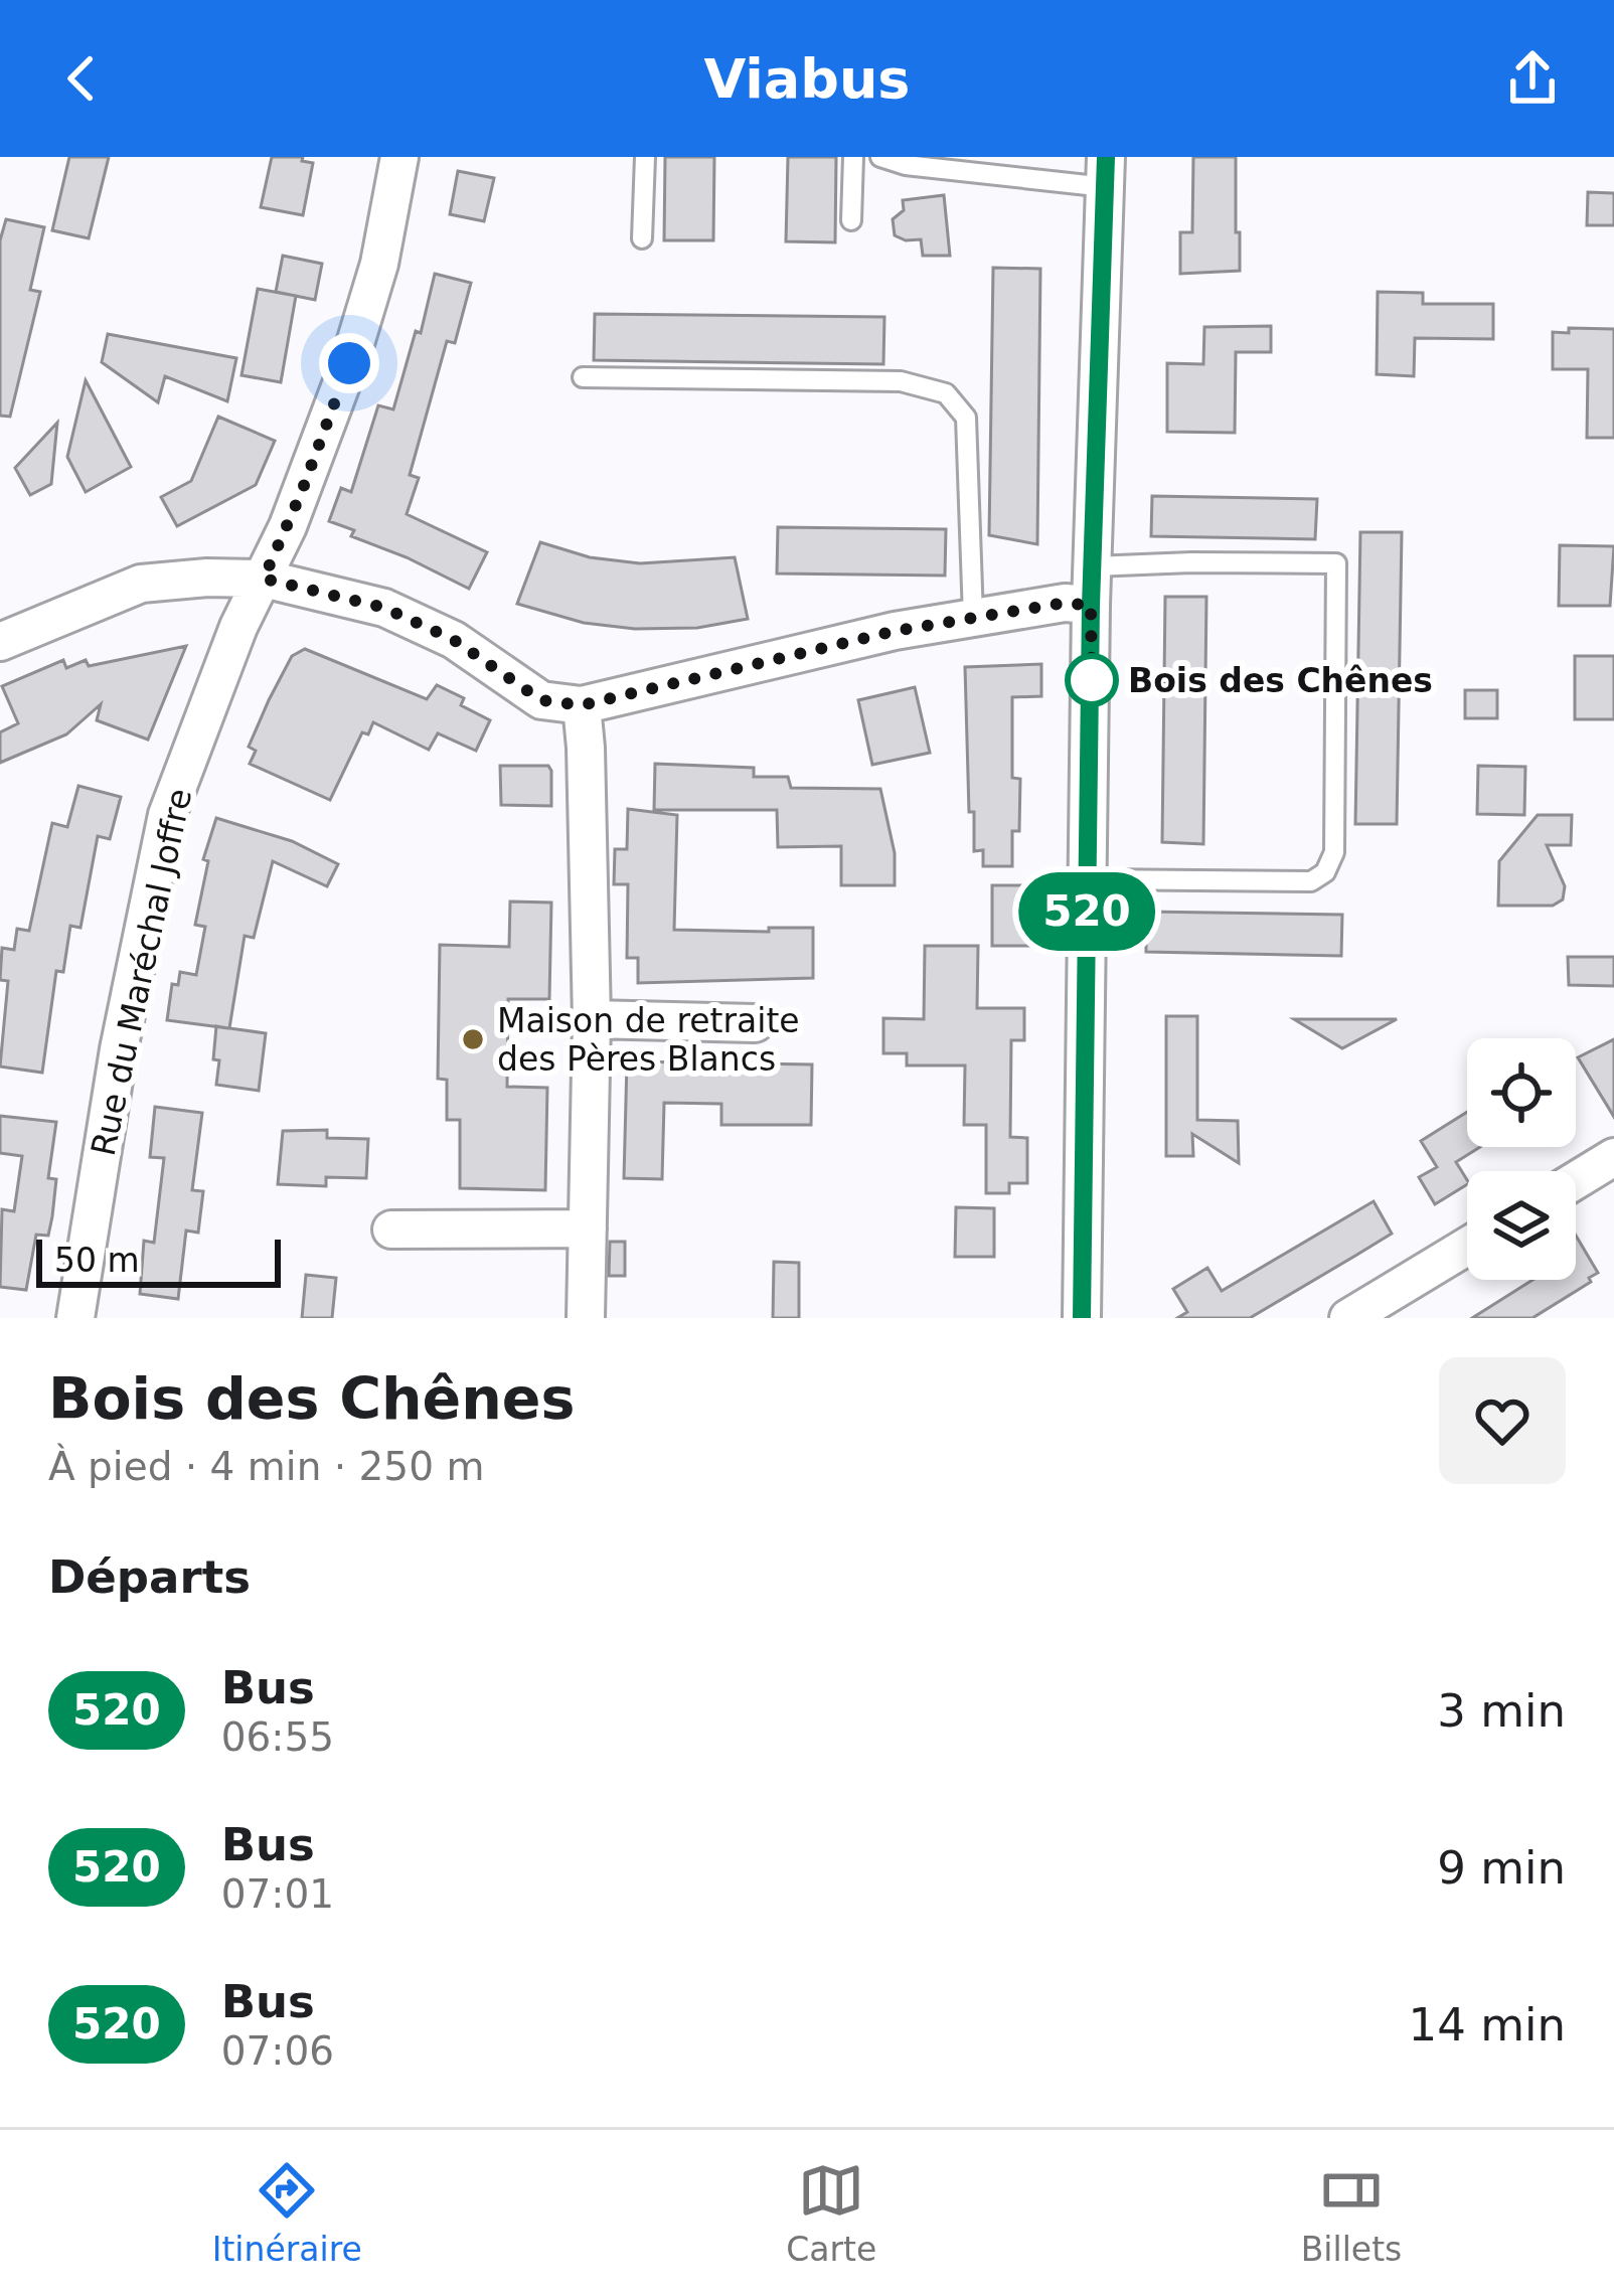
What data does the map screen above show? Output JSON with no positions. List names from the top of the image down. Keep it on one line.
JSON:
{"streets":{"street":["Rue du Maréchal Joffre"]},"places":["Bois des Chênes","Maison de retraite des Pères Blancs"],"lines":["bus line 520"],"scale_bar":"50 m","page":{"header":"Viabus","on_map":"520","scale":"50 m","heading":[["Bois des Chênes","À pied · 4 min · 250 m"],"Départs"],"list":[{"mark":"520","name":"Bus","note":"06:55","value":"3 min"},{"mark":"520","name":"Bus","note":"07:01","value":"9 min"},{"mark":"520","name":"Bus","note":"07:06","value":"14 min"}],"tabs":["Itinéraire","Carte","Billets"]}}
